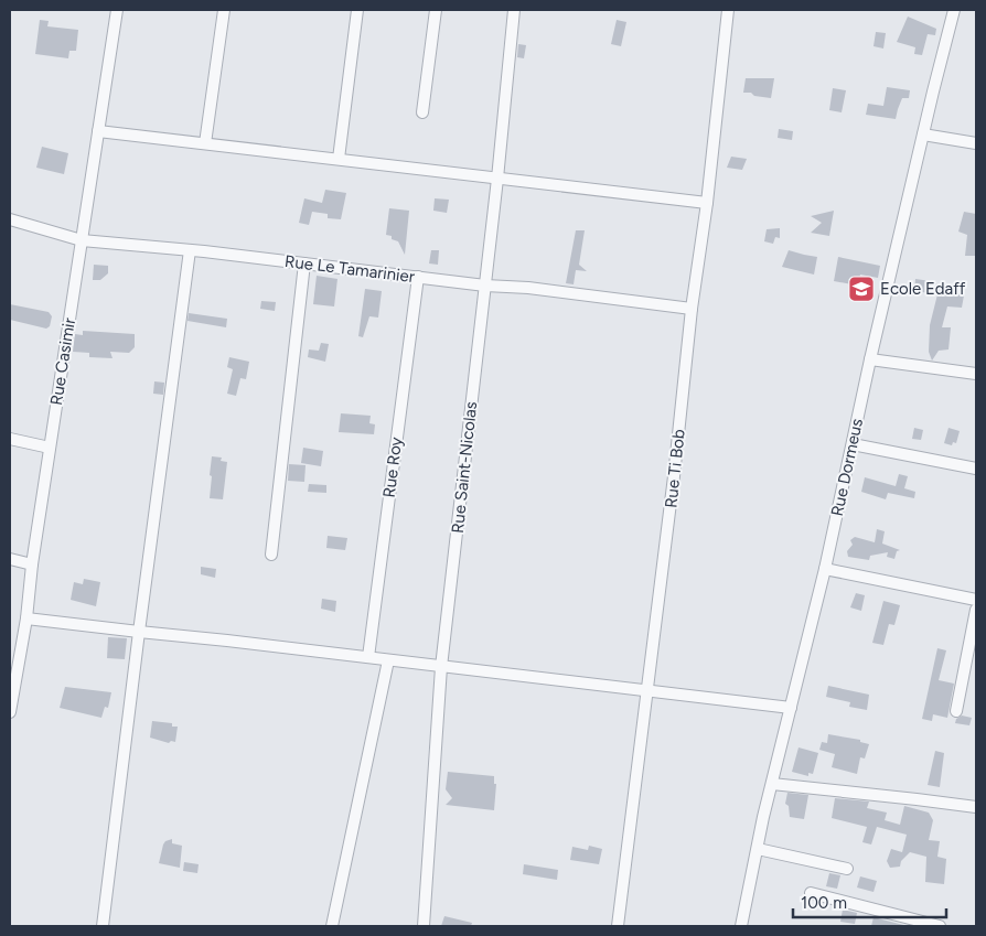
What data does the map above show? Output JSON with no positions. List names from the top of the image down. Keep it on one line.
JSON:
{"streets":{"street":["Rue Le Tamarinier","Rue Casimir","Rue Roy","Rue Saint-Nicolas","Rue Dormeus","Rue Ti Bob"]},"crossings":[["Rue Le Tamarinier","Rue Casimir"],["Rue Le Tamarinier","Rue Roy"],["Rue Le Tamarinier","Rue Saint-Nicolas"],["Rue Le Tamarinier","Rue Ti Bob"]],"places":{"school or university":["Ecole Edaff"]},"scale_bar":"100 m"}
